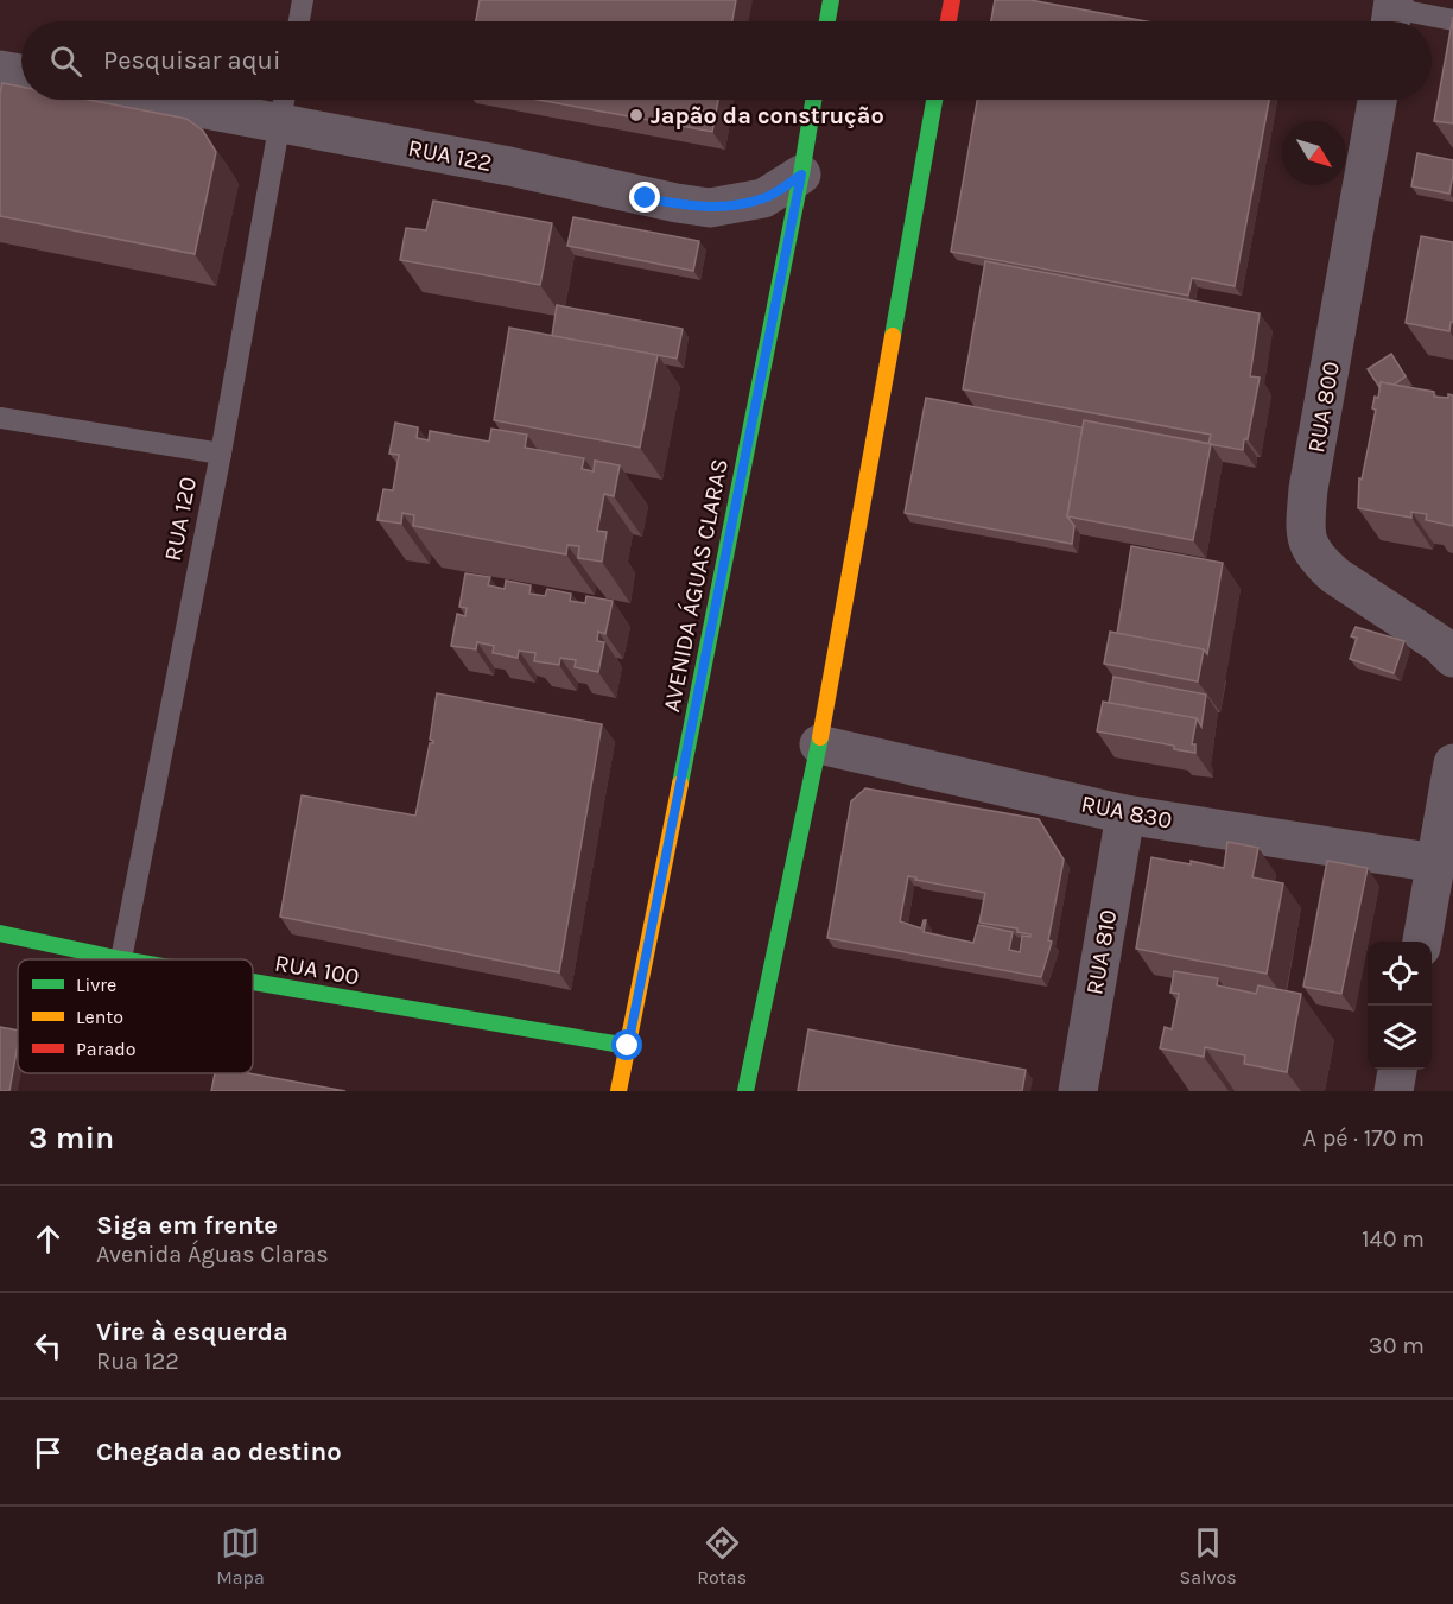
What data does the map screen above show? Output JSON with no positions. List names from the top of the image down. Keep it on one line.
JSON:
{"streets":{"main road":["AVENIDA ÁGUAS CLARAS","RUA 100"],"street":["RUA 122","RUA 800","RUA 830","RUA 810"],"lane":["RUA 120"]},"crossings":[["RUA 122","RUA 120"],["RUA 122","AVENIDA ÁGUAS CLARAS"],["RUA 120","RUA 100"],["AVENIDA ÁGUAS CLARAS","RUA 100"],["RUA 830","RUA 810"]],"places":["Japão da construção"],"legend":["Livre","Lento","Parado"],"north":"bottom right","page":{"search":"Pesquisar aqui","heading":["3 min","A pé · 170 m"],"list":[["Siga em frente","Avenida Águas Claras","140 m"],["Vire à esquerda","Rua 122","30 m"],"Chegada ao destino"],"nav":["Mapa","Rotas","Salvos"]}}
